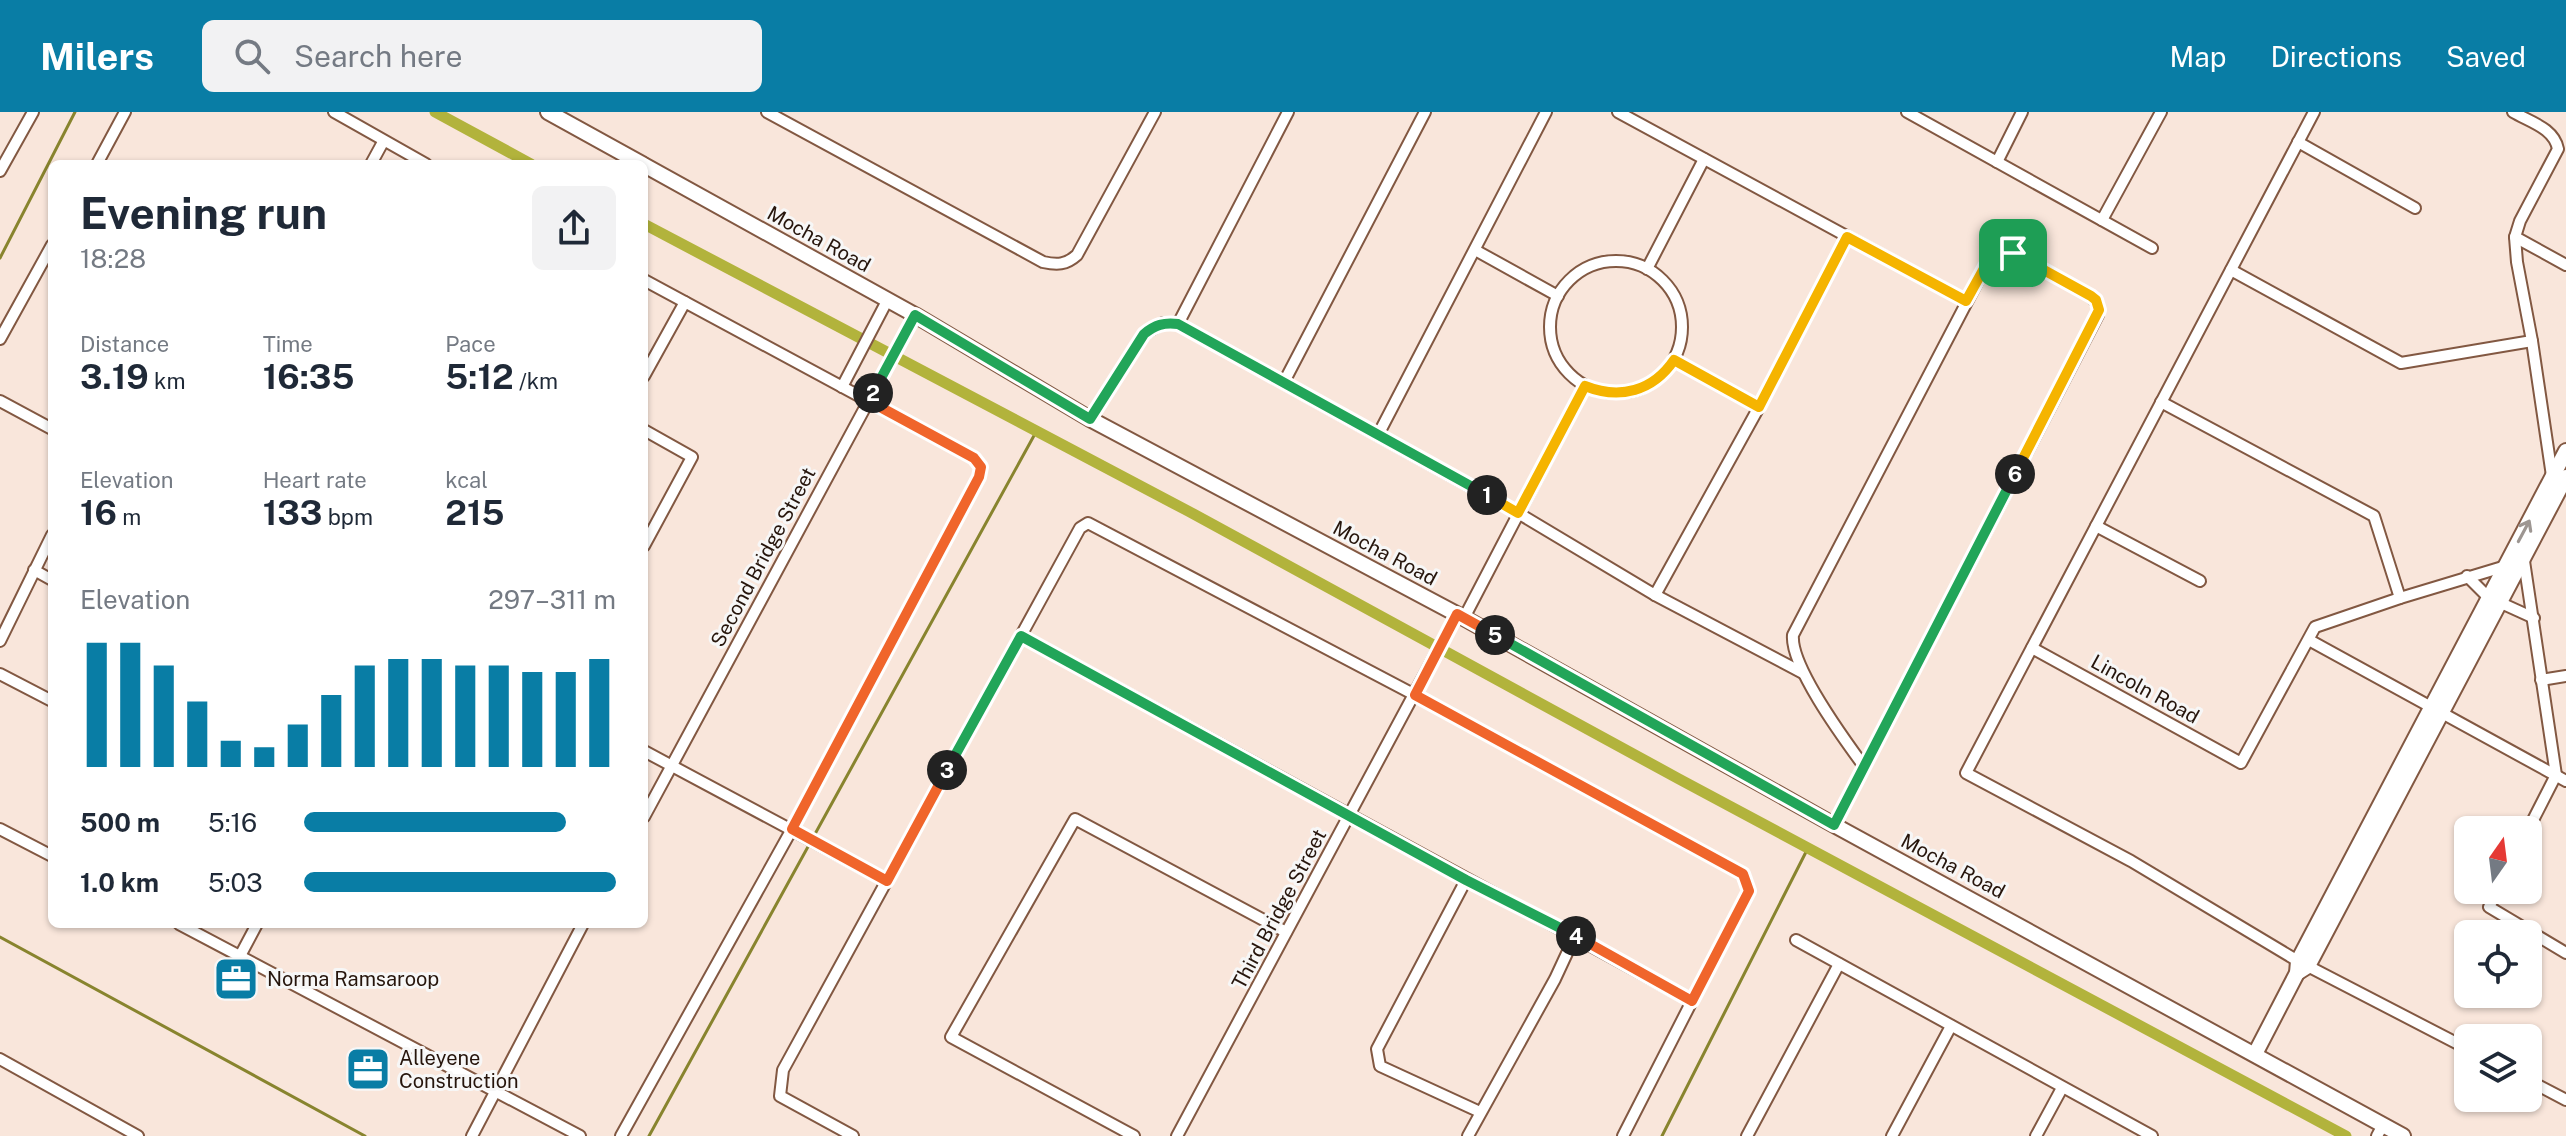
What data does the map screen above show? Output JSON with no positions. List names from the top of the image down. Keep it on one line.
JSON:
{"streets":{"street":["Mocha Road","Second Bridge Street","Lincoln Road","Third Bridge Street"]},"crossings":[["Mocha Road","Second Bridge Street"],["Mocha Road","Third Bridge Street"]],"places":{"office":["Norma Ramsaroop","Alleyene Construction"]},"north":"top","page":{"header":"Milers","search":"Search here","nav":["Map","Directions","Saved"],"heading":["Evening run","18:28"],"stats":[["Distance","3.19 km"],["Time","16:35"],["Pace","5:12 /km"],["Elevation","16 m"],["Heart rate","133 bpm"],["kcal","215"]],"pins":["2","6","1","5","3","4"],"chart":["Elevation","297–311 m"],"list":[{"name":"500 m","note":"5:16"},{"name":"1.0 km","note":"5:03"}]}}
